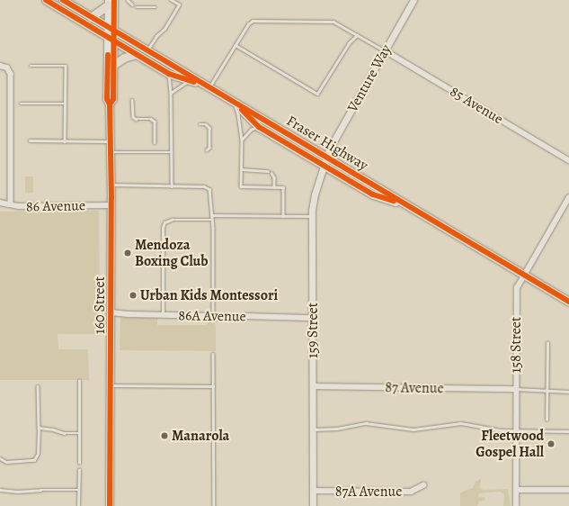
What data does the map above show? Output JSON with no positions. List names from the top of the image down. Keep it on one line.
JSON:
{"streets":{"main road":["Fraser Highway","160 Street"],"street":["Venture Way","85 Avenue","86 Avenue","86A Avenue","159 Street","158 Street","87 Avenue","87A Avenue"]},"crossings":[["Venture Way","85 Avenue"],["Venture Way","Fraser Highway"],["Venture Way","159 Street"],["Fraser Highway","160 Street"],["Fraser Highway","159 Street"],["Fraser Highway","158 Street"],["86 Avenue","160 Street"],["160 Street","86A Avenue"],["86A Avenue","159 Street"],["159 Street","87 Avenue"],["159 Street","87A Avenue"],["158 Street","87 Avenue"]],"places":["Mendoza Boxing Club","Urban Kids Montessori","Manarola","Fleetwood Gospel Hall"]}
